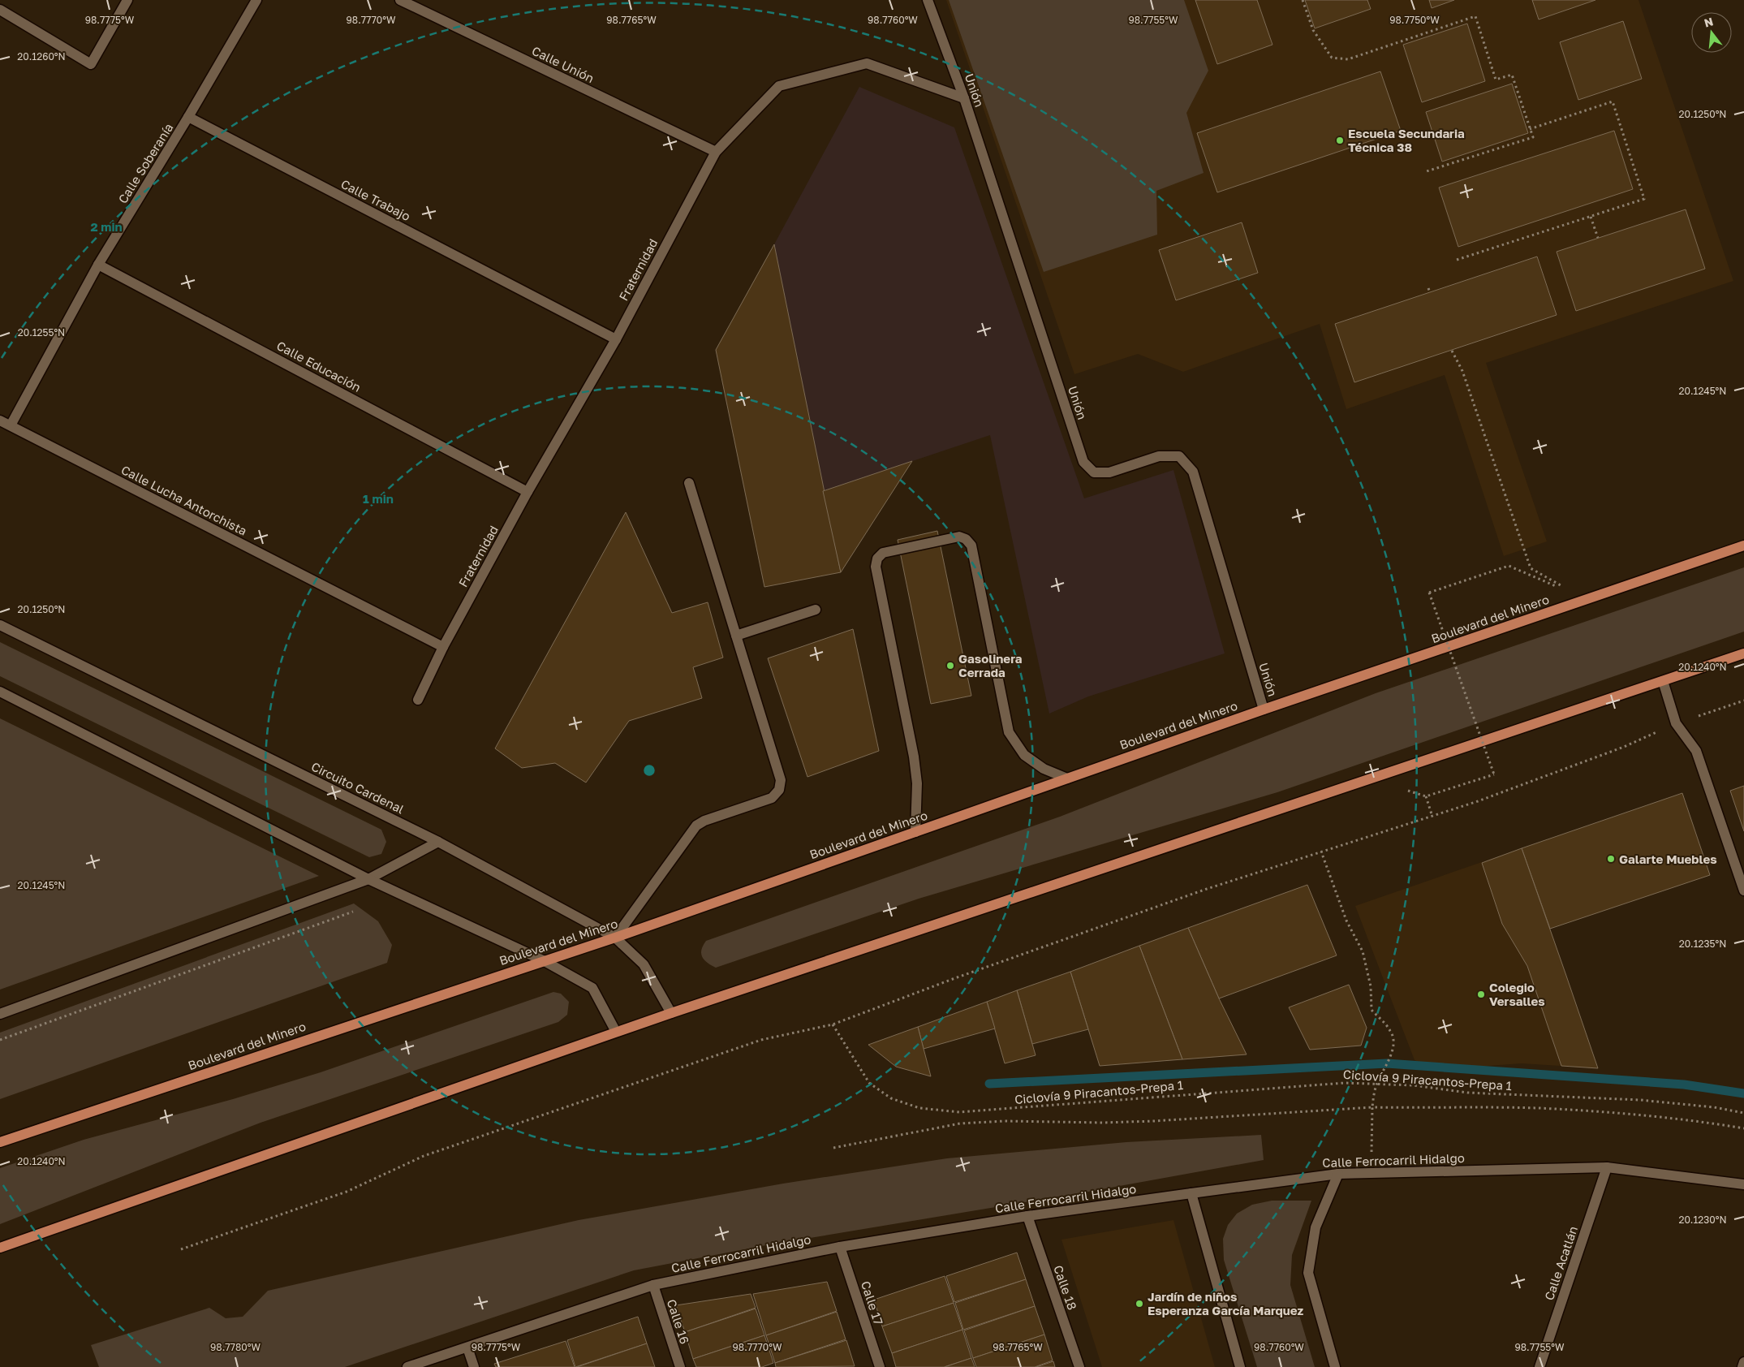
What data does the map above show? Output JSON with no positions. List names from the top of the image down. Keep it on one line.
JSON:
{"streets":{"main road":["Boulevard del Minero"],"street":["Calle Unión","Unión","Calle Soberanía","Calle Trabajo","Fraternidad","Calle Educación","Calle Lucha Antorchista","Circuito Cardenal","Calle Ferrocarril Hidalgo","Calle Acatlán","Calle 18","Calle 17","Calle 16"],"path":["Ciclovía 9 Piracantos-Prepa 1"]},"crossings":[["Calle Unión","Fraternidad"],["Unión","Fraternidad"],["Unión","Boulevard del Minero"],["Calle Soberanía","Calle Trabajo"],["Calle Soberanía","Calle Educación"],["Calle Soberanía","Calle Lucha Antorchista"],["Calle Trabajo","Fraternidad"],["Fraternidad","Calle Educación"],["Fraternidad","Calle Lucha Antorchista"],["Boulevard del Minero","Circuito Cardenal"],["Calle Ferrocarril Hidalgo","Calle Acatlán"],["Calle Ferrocarril Hidalgo","Calle 18"],["Calle Ferrocarril Hidalgo","Calle 17"],["Calle Ferrocarril Hidalgo","Calle 16"]],"places":["Escuela Secundaria Técnica 38","Gasolinera Cerrada","Galarte Muebles","Colegio Versalles","Jardín de niños Esperanza García Marquez"],"north":"top","coordinates":["98.7775°W","98.7770°W","98.7765°W","98.7760°W","98.7755°W","98.7750°W","20.1260°N","20.1250°N","20.1255°N","20.1245°N","20.1240°N","20.1235°N","20.1230°N","98.7780°W"],"rings":["2 min","1 min"]}
